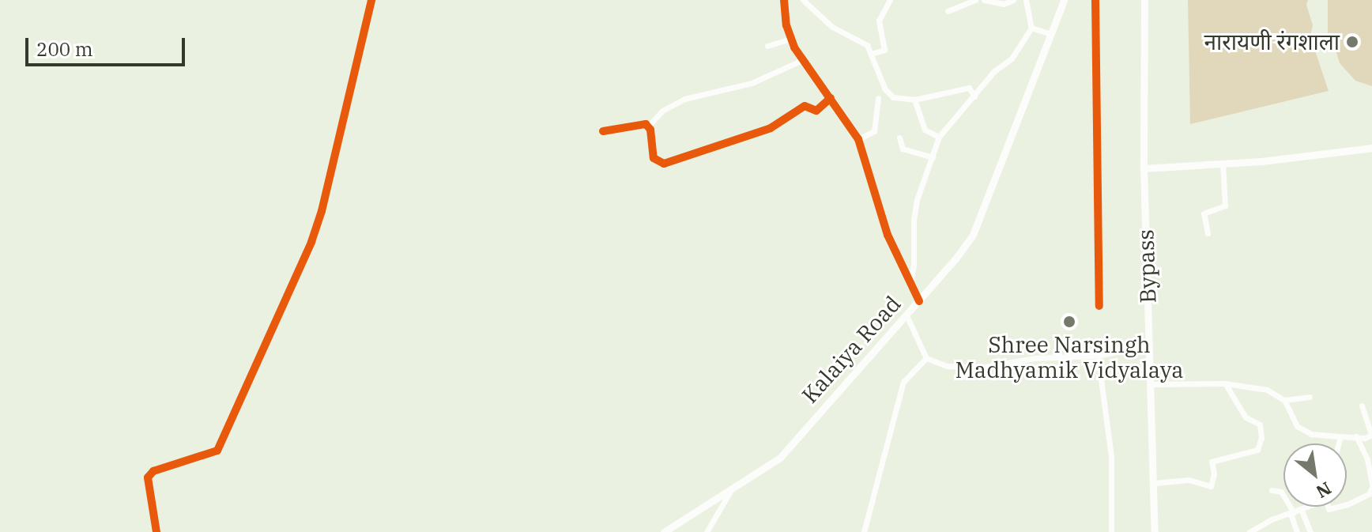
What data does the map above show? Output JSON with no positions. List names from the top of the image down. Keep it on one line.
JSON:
{"streets":{"main road":["Bypass","Kalaiya Road"]},"places":["नारायणी रंगशाला","Shree Narsingh Madhyamik Vidyalaya"],"scale_bar":"200 m","north":"bottom right"}
